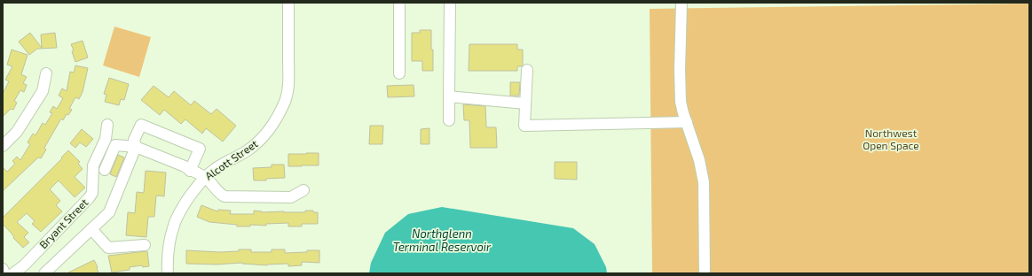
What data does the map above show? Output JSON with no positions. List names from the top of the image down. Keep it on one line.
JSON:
{"streets":{"street":["Alcott Street","Bryant Street"]},"water":["Northglenn Terminal Reservoir"],"parks":["Northwest Open Space"]}
